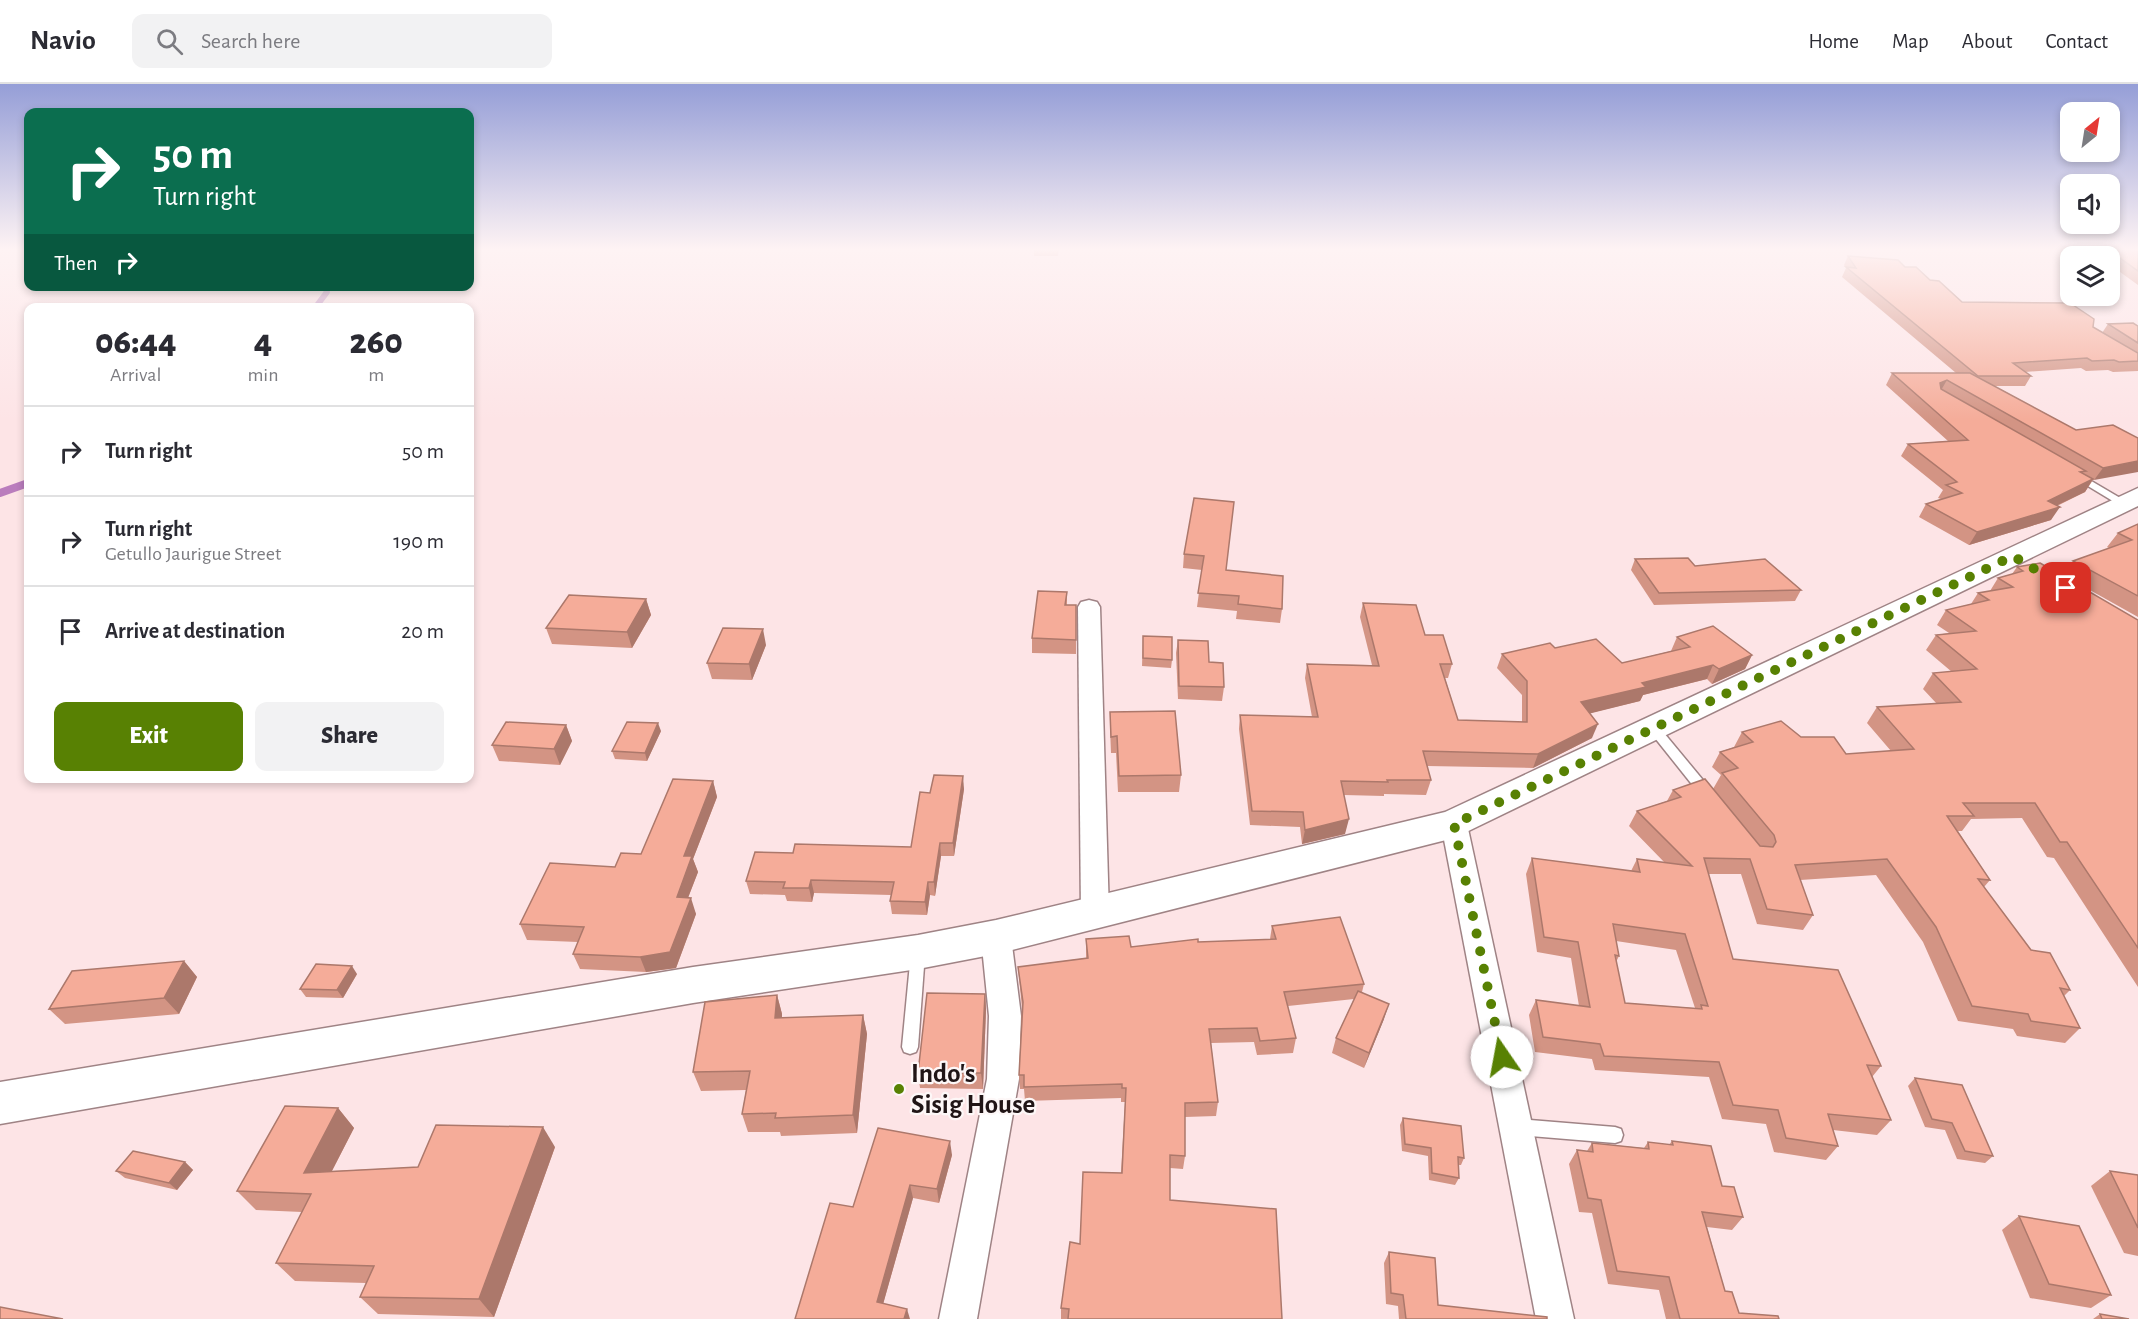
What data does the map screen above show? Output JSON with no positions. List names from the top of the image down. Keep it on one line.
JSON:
{"places":["Indo's Sisig House"],"north":"top right","page":{"header":"Navio","search":"Search here","nav":["Home","Map","About","Contact"],"turn":["50 m","Turn right"],"then":"Then","eta":["06:44","Arrival","4","min","260","m"],"list":[{"name":"Turn right","value":"50 m"},{"name":"Turn right","note":"Getullo Jaurigue Street","value":"190 m"},{"name":"Arrive at destination","value":"20 m"}],"buttons":["Exit","Share"]}}
